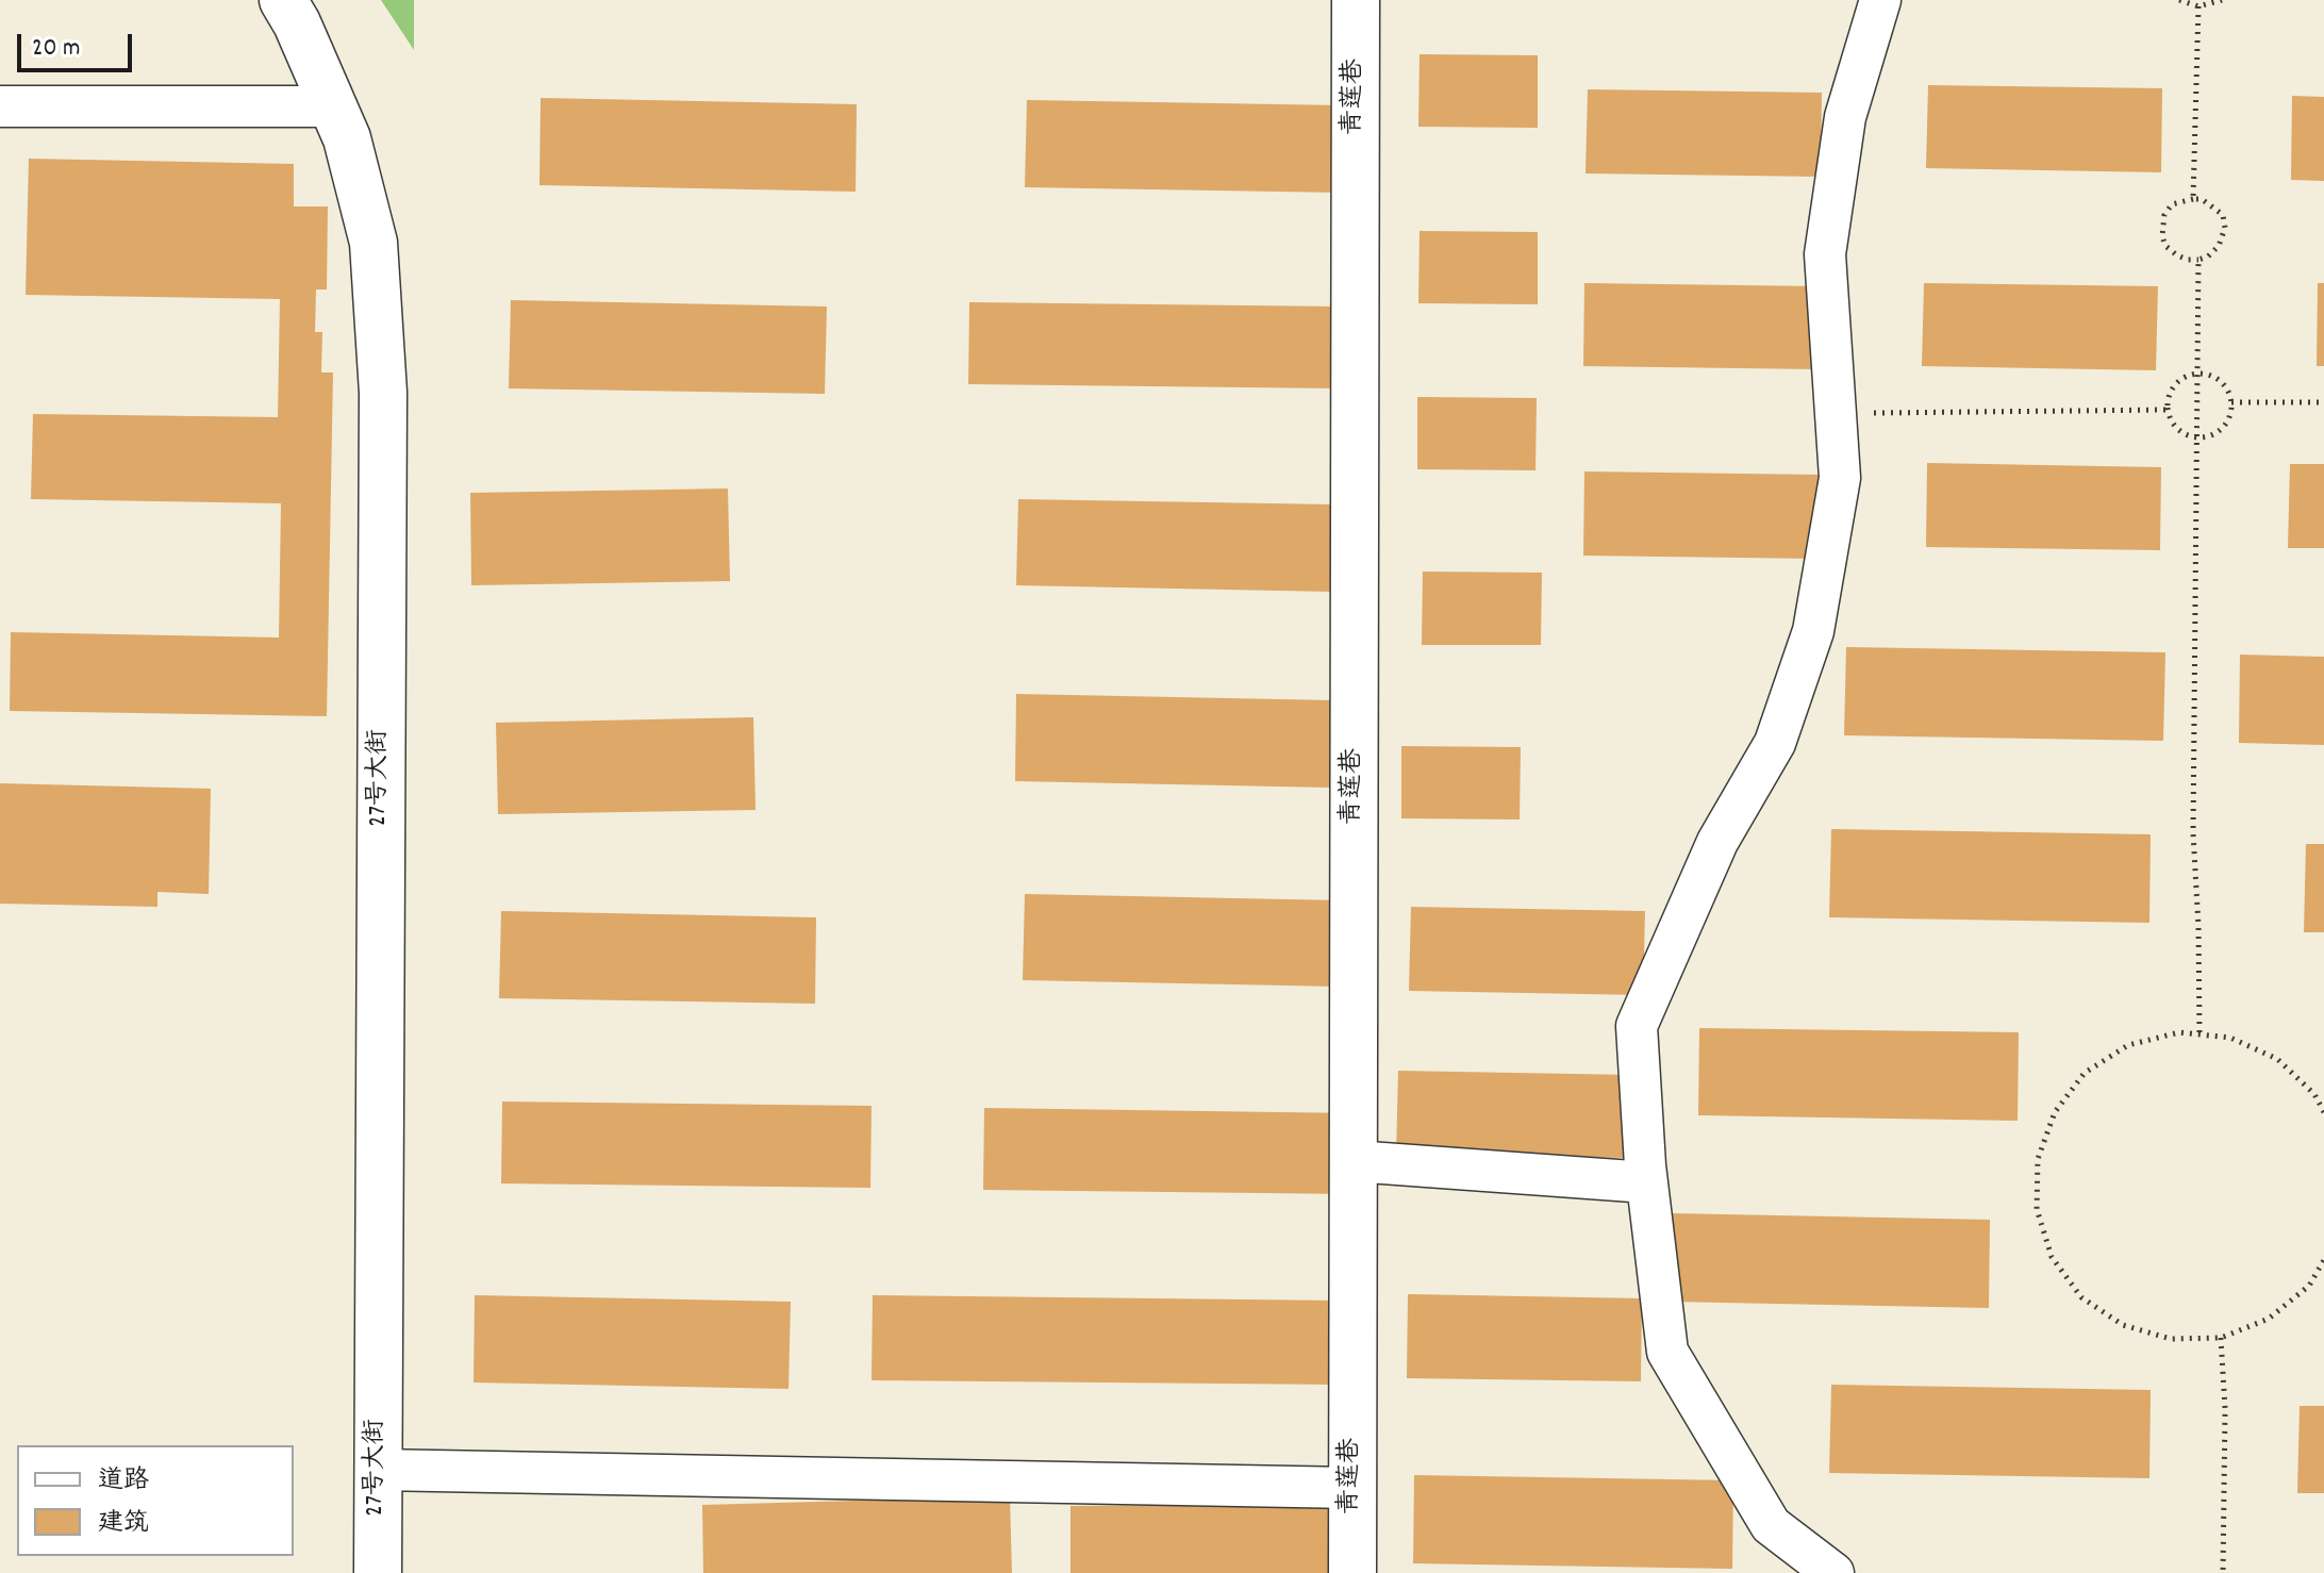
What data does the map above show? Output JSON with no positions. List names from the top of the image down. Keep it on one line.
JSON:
{"streets":{"street":["青莲巷","27号大街"]},"legend":["道路","建筑"],"scale_bar":"20 m"}
